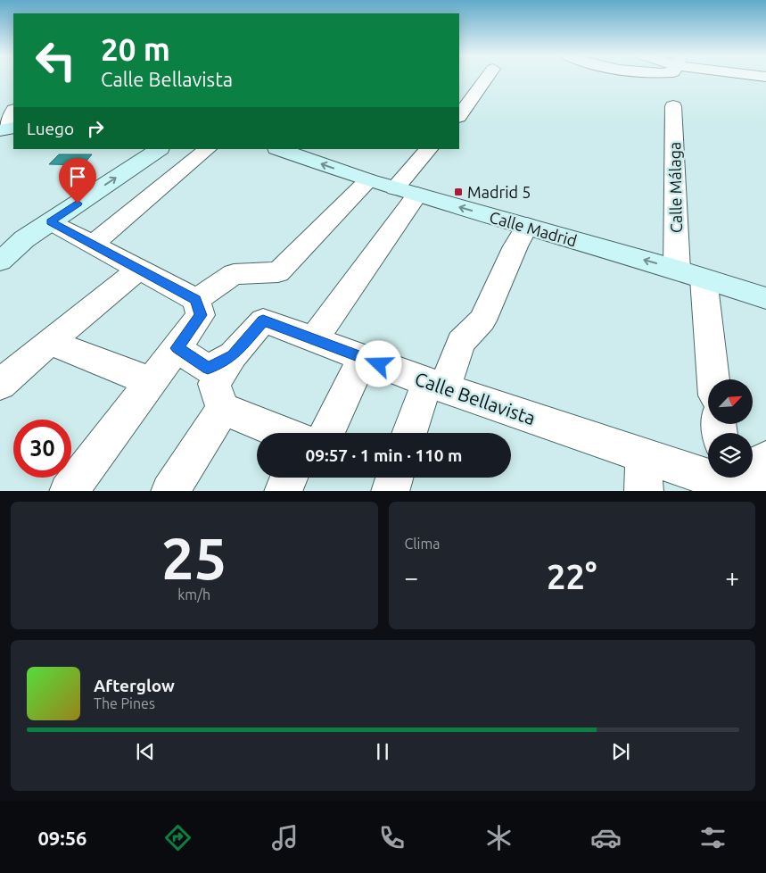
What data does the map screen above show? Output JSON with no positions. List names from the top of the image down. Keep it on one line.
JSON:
{"streets":{"street":["Calle Málaga","Calle Madrid","Calle Bellavista"]},"crossings":[["Calle Málaga","Calle Madrid"]],"one_way":["Calle Madrid"],"places":{"transit":["Madrid 5"]},"north":"top right","page":{"turn":["20 m","Calle Bellavista"],"then":"Luego","limit":"30","trip":"09:57 · 1 min · 110 m","tile":[["25","km/h"],"Clima"],"heat":["−","22°","+"],"song":["Afterglow","The Pines"],"tabs":"09:56"}}
